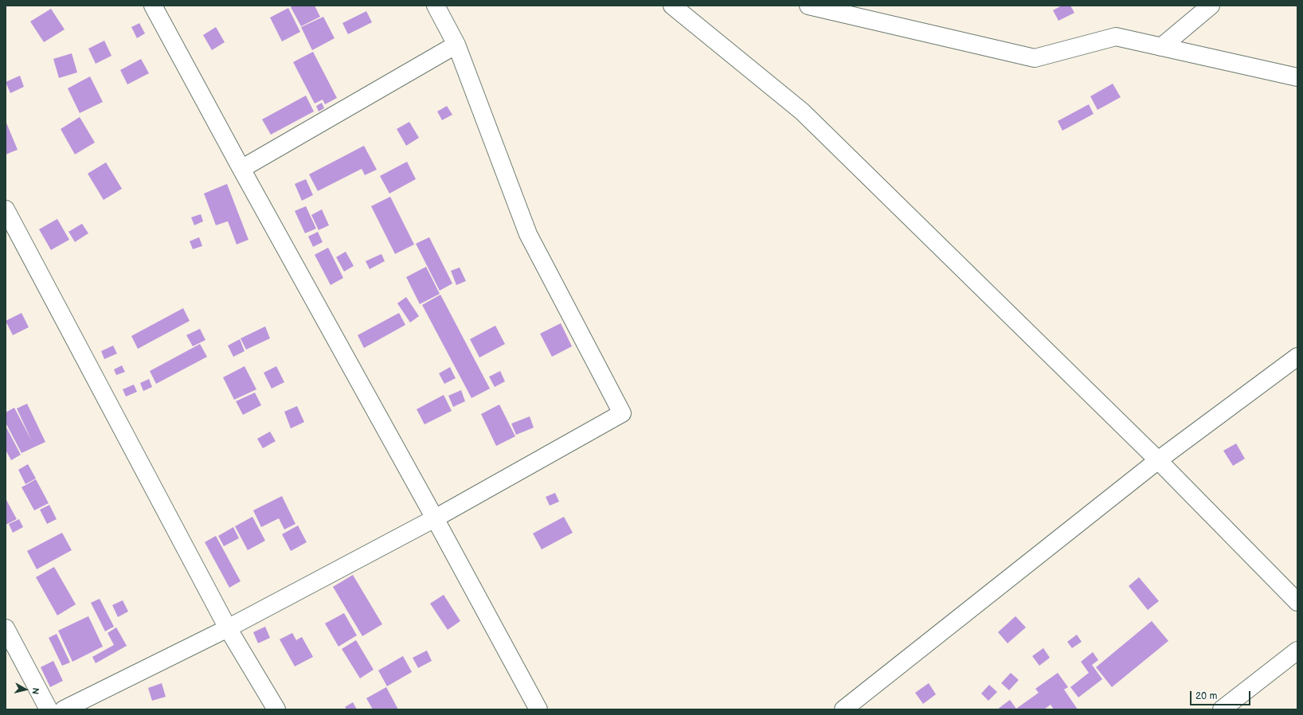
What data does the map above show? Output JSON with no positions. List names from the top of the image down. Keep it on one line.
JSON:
{"scale_bar":"20 m","north":"right"}
